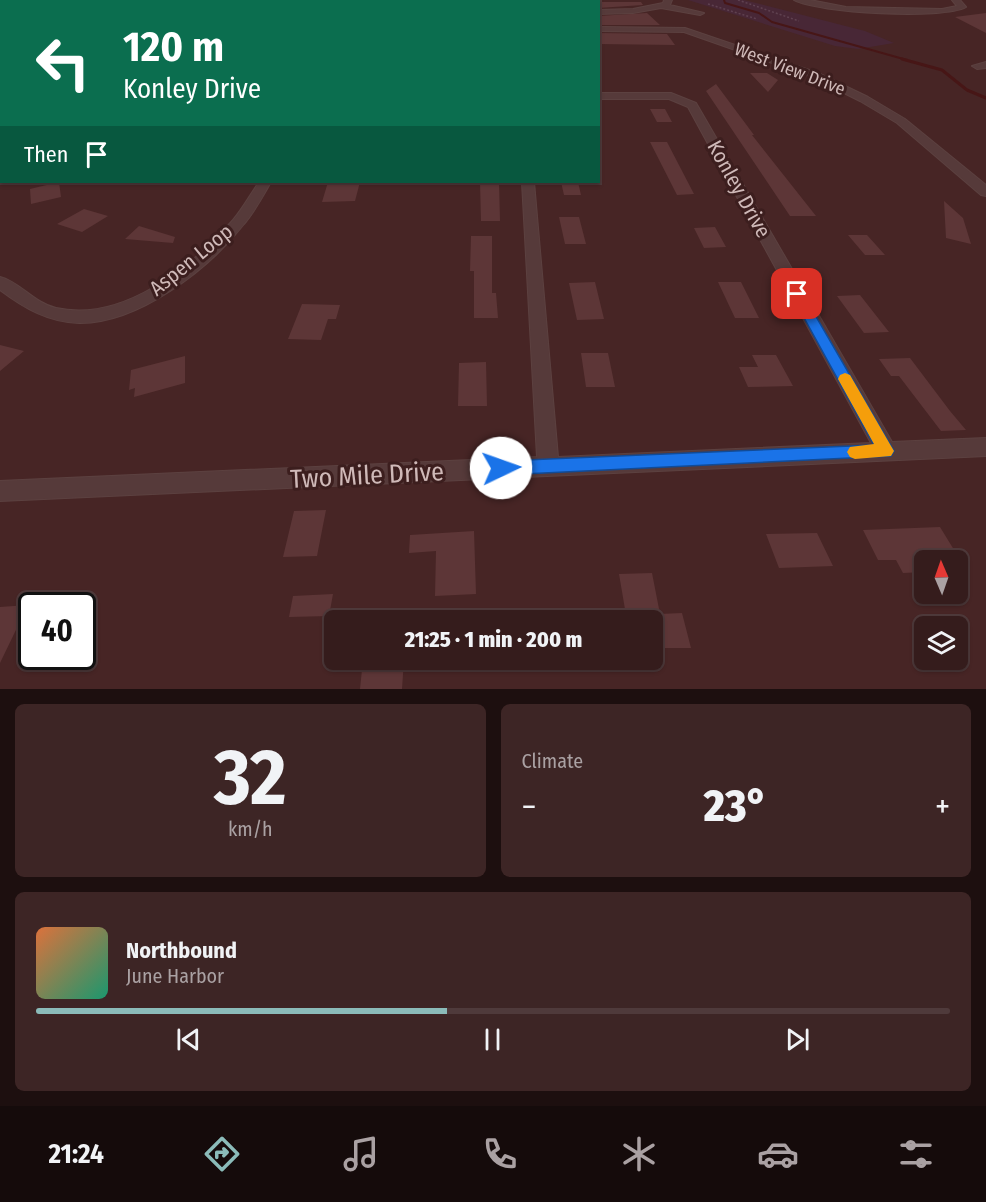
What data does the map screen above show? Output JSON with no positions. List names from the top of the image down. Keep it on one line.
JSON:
{"streets":{"street":["West View Drive","Konley Drive","Aspen Loop","Two Mile Drive"]},"crossings":[["Konley Drive","Two Mile Drive"]],"north":"top","page":{"turn":["120 m","Konley Drive"],"then":"Then","limit":"40","trip":"21:25 · 1 min · 200 m","tile":[["32","km/h"],"Climate"],"heat":["−","23°","+"],"song":["Northbound","June Harbor"],"tabs":"21:24"}}
